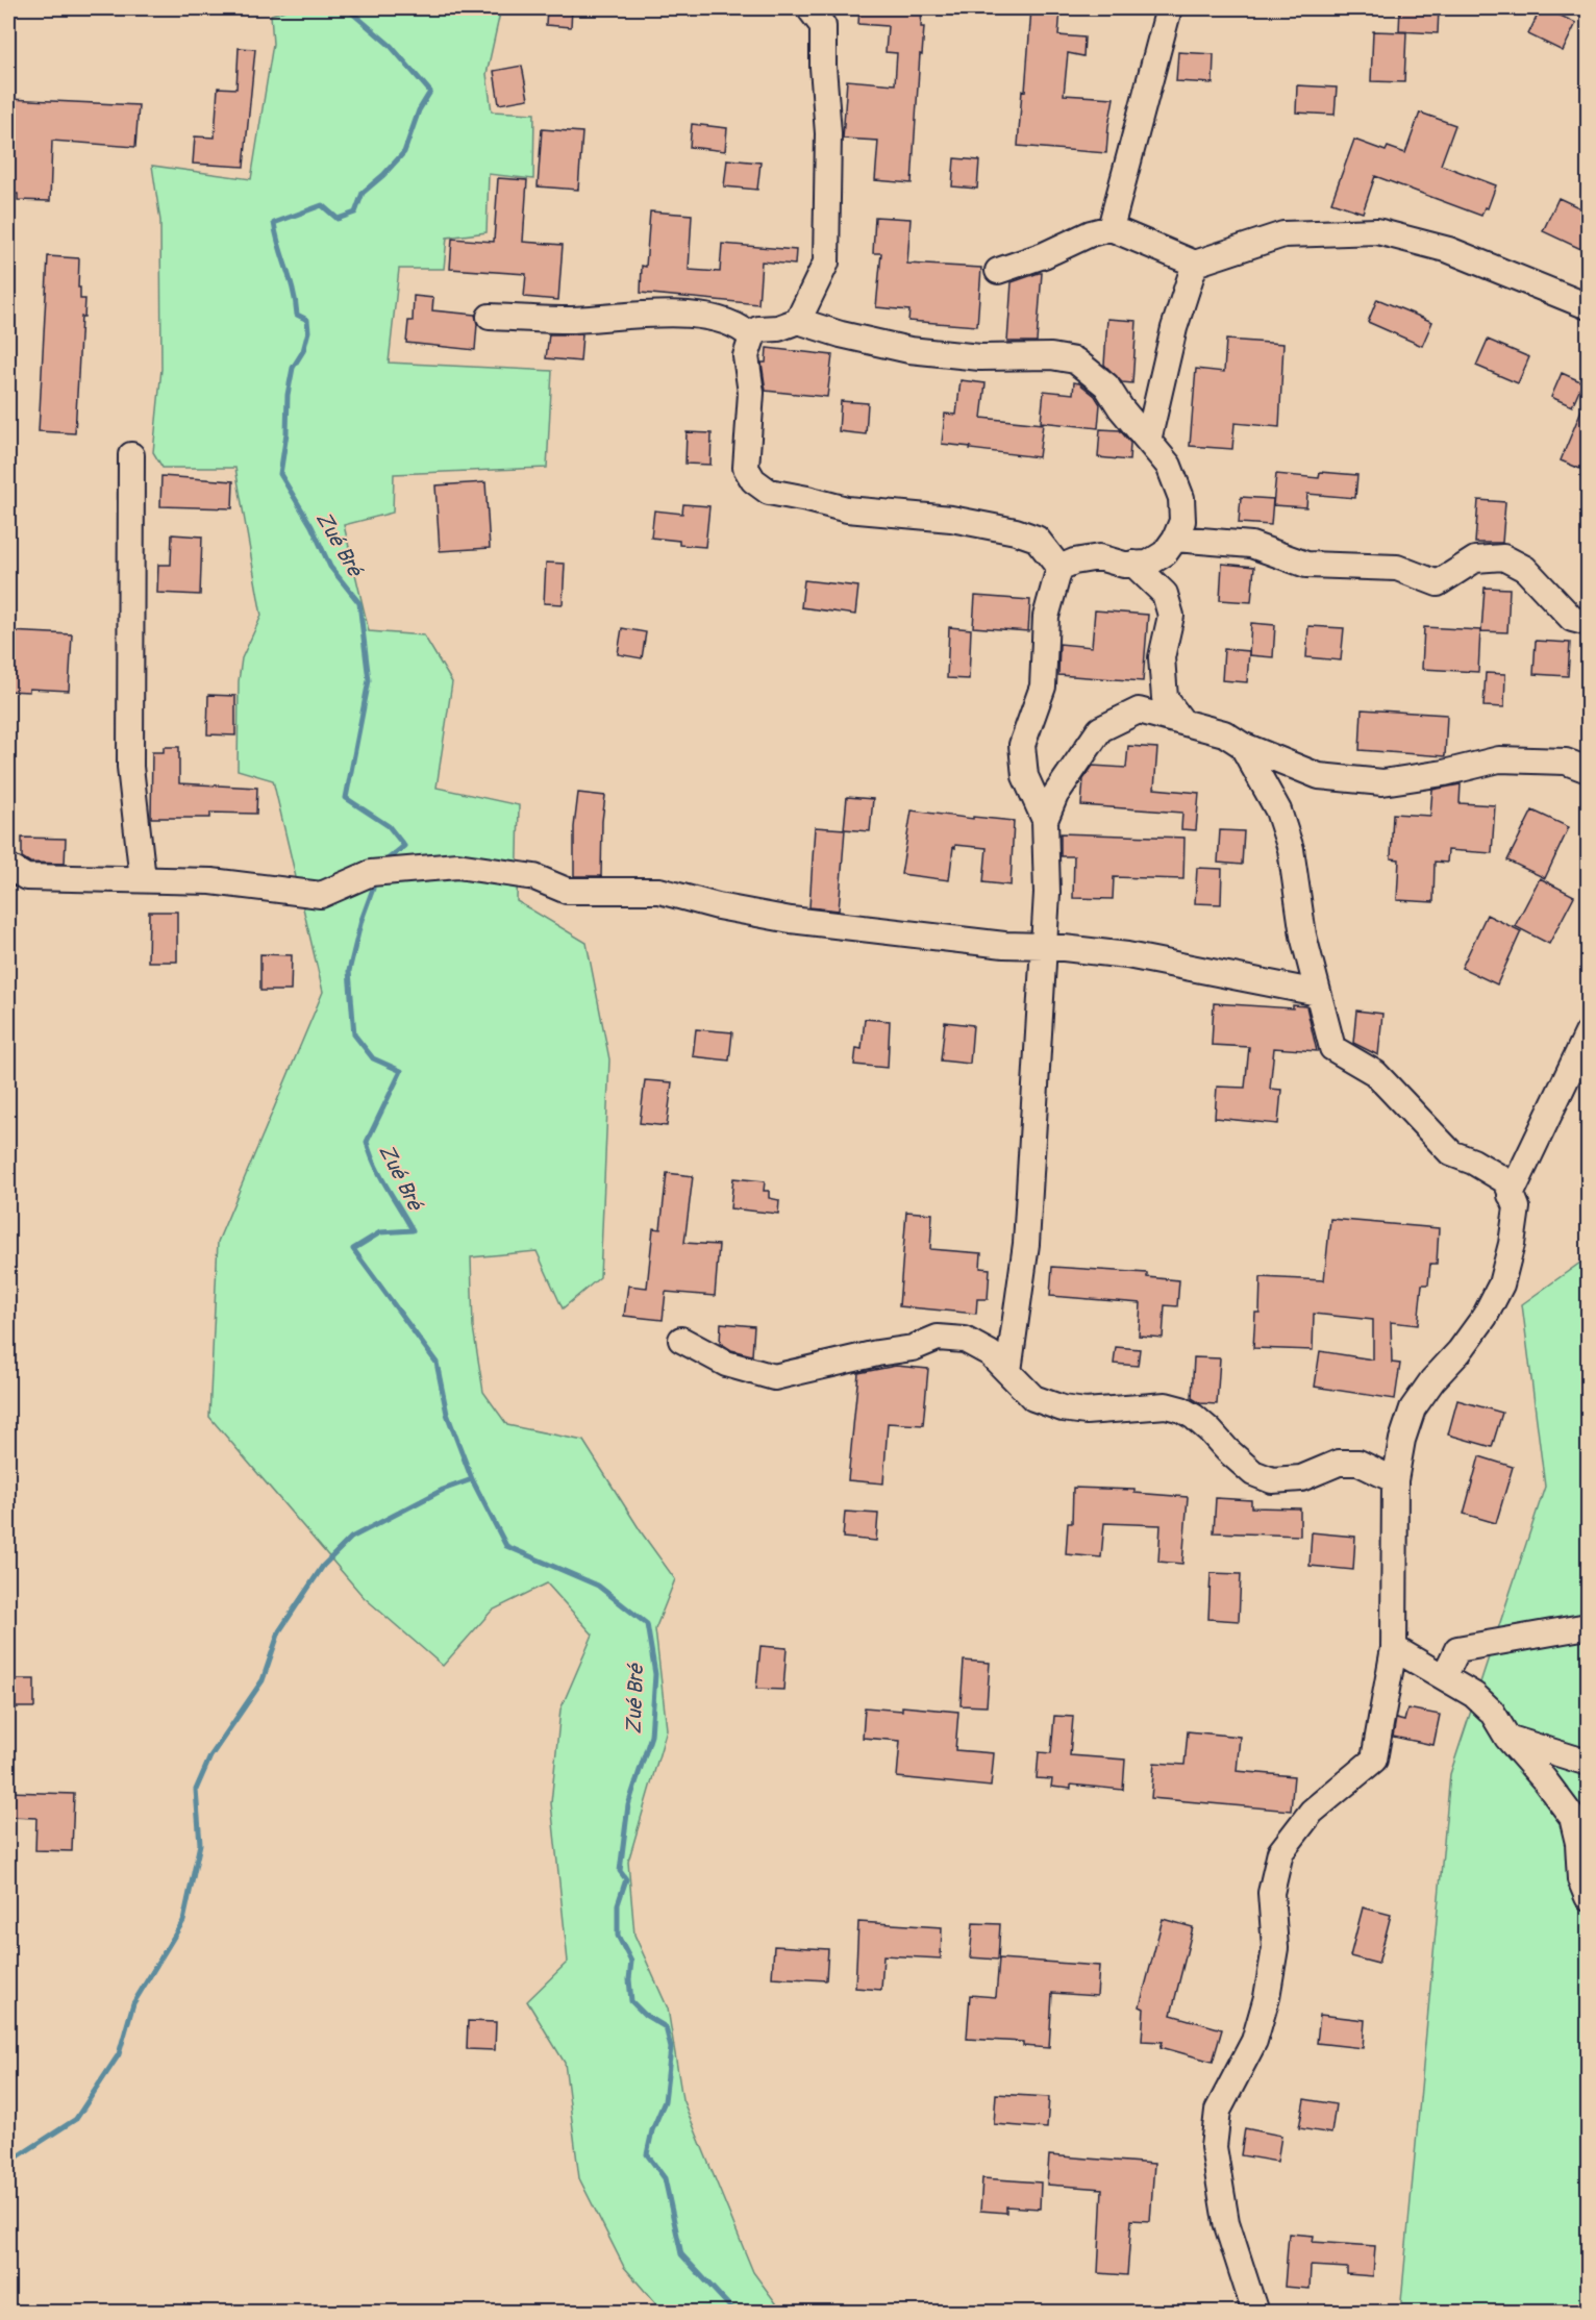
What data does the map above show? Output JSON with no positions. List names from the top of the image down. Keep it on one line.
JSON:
{"water":["Zué Bré"]}
